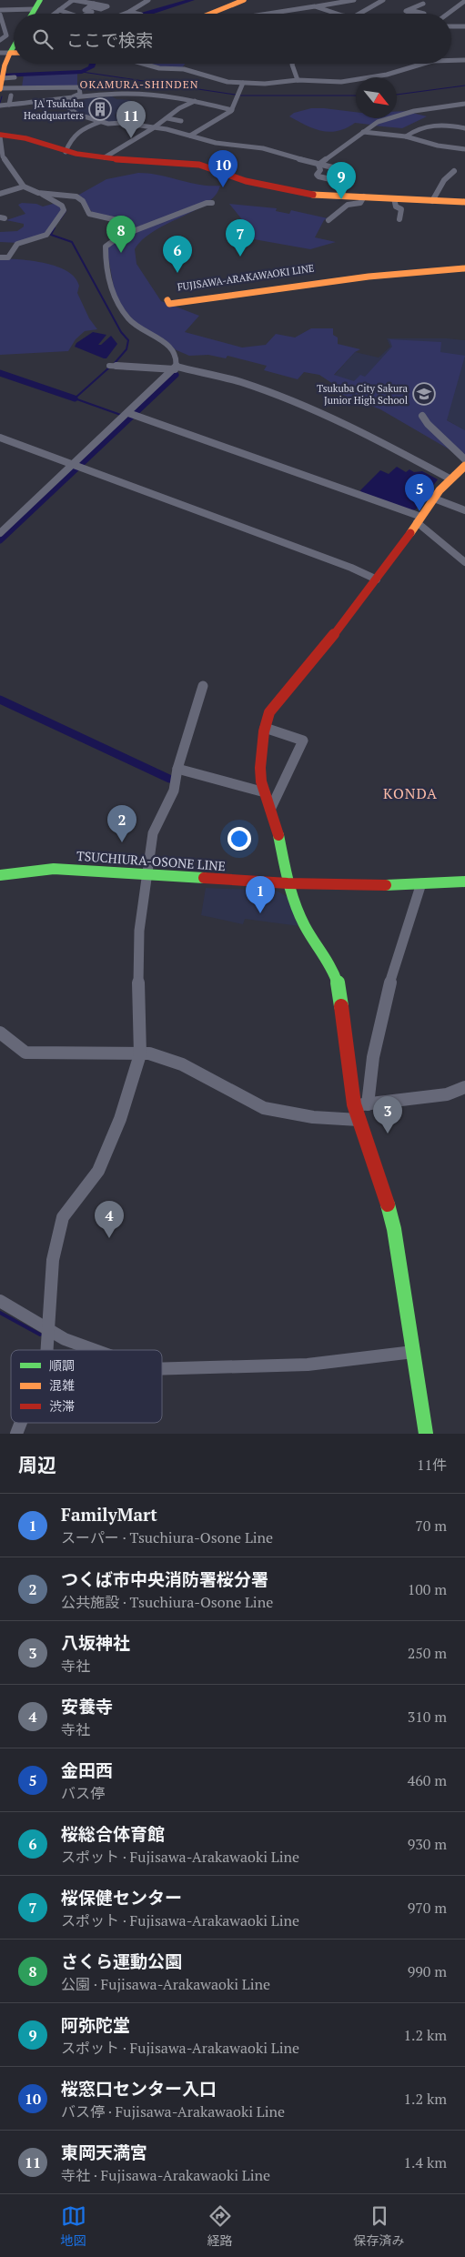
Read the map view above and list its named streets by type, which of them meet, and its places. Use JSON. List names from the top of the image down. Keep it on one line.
{"streets":{"main road":["FUJISAWA-ARAKAWAOKI LINE","TSUCHIURA-OSONE LINE"]},"districts":["OKAMURA-SHINDEN","KONDA"],"places":{"building":["JA Tsukuba Headquarters"],"school or university":["Tsukuba City Sakura Junior High School"]},"legend":["順調","混雑","渋滞"],"north":"bottom right","page":{"search":"ここで検索","pins":["11","10","9","8","7","6","5","2","1","3","4"],"heading":["周辺","11件"],"list":[{"mark":"1","name":"FamilyMart","note":"スーパー · Tsuchiura-Osone Line","value":"70 m"},{"mark":"2","name":"つくば市中央消防署桜分署","note":"公共施設 · Tsuchiura-Osone Line","value":"100 m"},{"mark":"3","name":"八坂神社","note":"寺社","value":"250 m"},{"mark":"4","name":"安養寺","note":"寺社","value":"310 m"},{"mark":"5","name":"金田西","note":"バス停","value":"460 m"},{"mark":"6","name":"桜総合体育館","note":"スポット · Fujisawa-Arakawaoki Line","value":"930 m"},{"mark":"7","name":"桜保健センター","note":"スポット · Fujisawa-Arakawaoki Line","value":"970 m"},{"mark":"8","name":"さくら運動公園","note":"公園 · Fujisawa-Arakawaoki Line","value":"990 m"},{"mark":"9","name":"阿弥陀堂","note":"スポット · Fujisawa-Arakawaoki Line","value":"1.2 km"},{"mark":"10","name":"桜窓口センター入口","note":"バス停 · Fujisawa-Arakawaoki Line","value":"1.2 km"},{"mark":"11","name":"東岡天満宮","note":"寺社 · Fujisawa-Arakawaoki Line","value":"1.4 km"}],"nav":["地図","経路","保存済み"]}}
